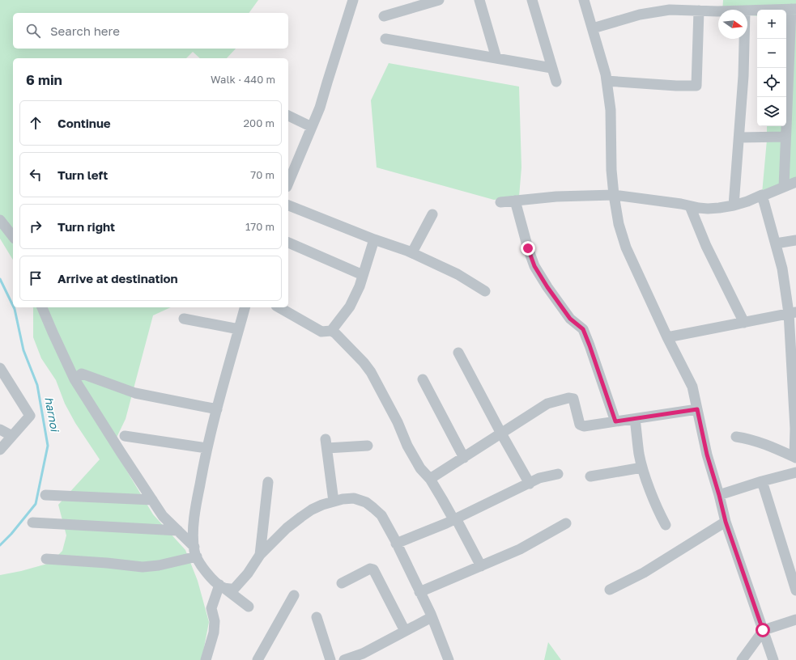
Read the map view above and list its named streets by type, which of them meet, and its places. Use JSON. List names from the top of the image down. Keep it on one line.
{"water":["harnoi"],"north":"right","page":{"map_buttons":["+","−"],"search":"Search here","heading":["6 min","Walk · 440 m"],"list":[["Continue","200 m"],["Turn left","70 m"],["Turn right","170 m"],"Arrive at destination"]}}
